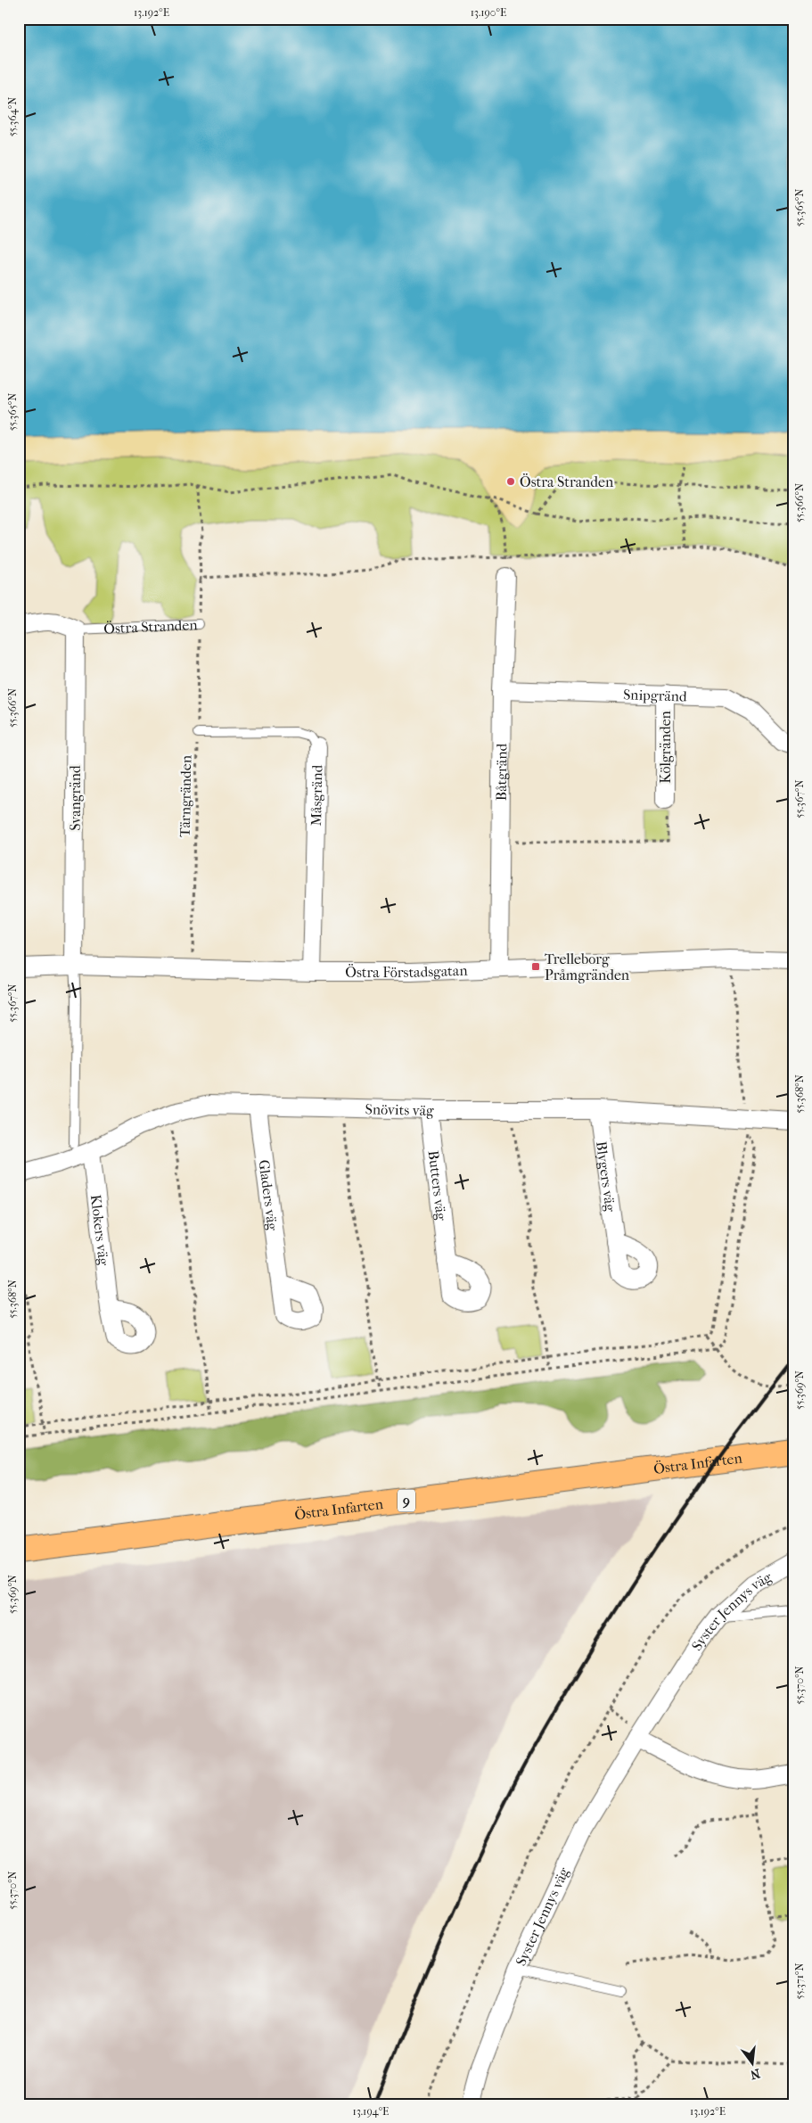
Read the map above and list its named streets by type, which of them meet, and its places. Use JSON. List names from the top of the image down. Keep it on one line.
{"streets":{"main road":["Östra Infarten","9"],"street":["Östra Stranden","Snipgränd","Kölgränden","Båtgränd","Måsgränd","Svangränd","Östra Förstadsgatan","Snövits väg","Blygers väg","Butters väg","Gladers väg","Klokers väg","Syster Jennys väg"],"path":["Tärngränden"]},"crossings":[["Östra Stranden","Tärngränden"],["Östra Stranden","Svangränd"],["Snipgränd","Kölgränden"],["Snipgränd","Båtgränd"],["Båtgränd","Östra Förstadsgatan"],["Tärngränden","Måsgränd"],["Tärngränden","Östra Förstadsgatan"],["Måsgränd","Östra Förstadsgatan"],["Svangränd","Östra Förstadsgatan"],["Snövits väg","Blygers väg"],["Snövits väg","Butters väg"],["Snövits väg","Gladers väg"],["Snövits väg","Klokers väg"]],"places":{"other":["Östra Stranden"],"transit":["Trelleborg Pråmgränden"]},"north":"bottom","coordinates":["13.192°E","13.190°E","55.364°N","55.365°N","55.366°N","55.367°N","55.368°N","55.369°N","55.370°N","55.371°N","13.194°E"]}
